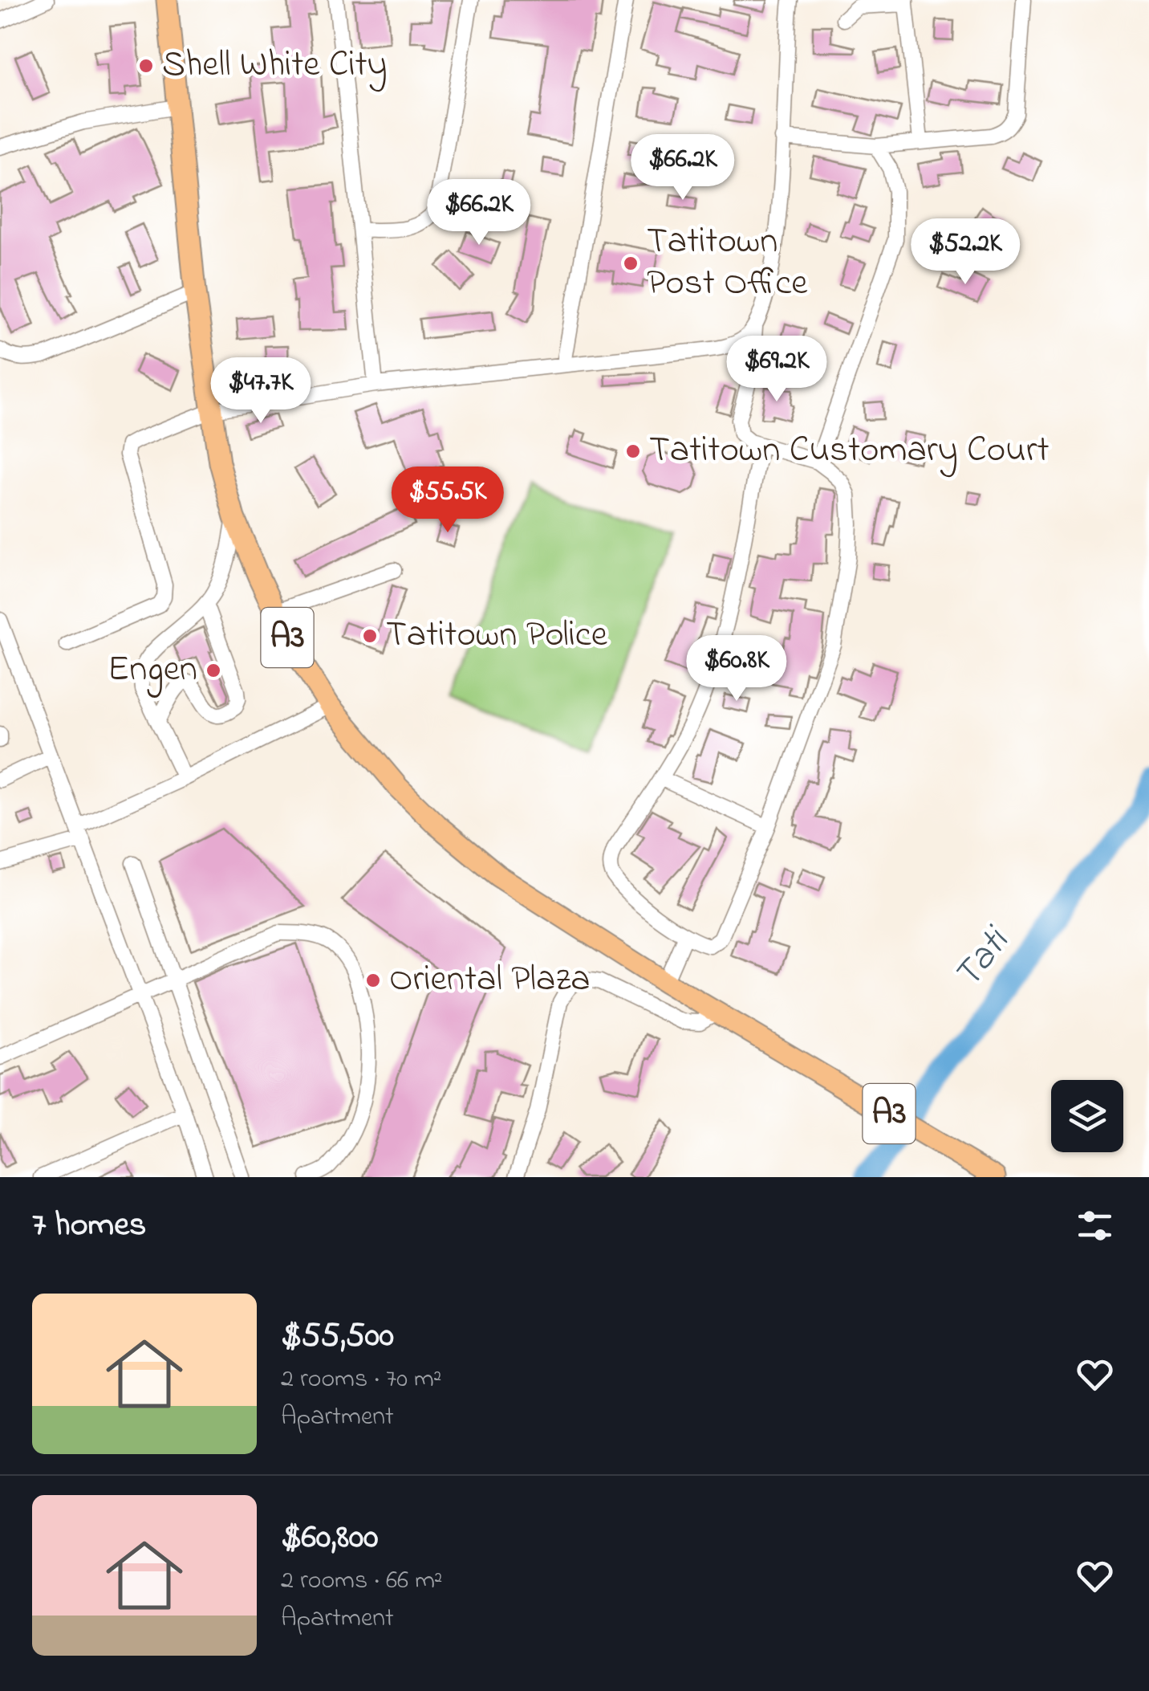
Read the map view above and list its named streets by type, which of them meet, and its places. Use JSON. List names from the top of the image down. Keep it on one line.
{"streets":{"highway":["A3"]},"water":["Tati"],"places":["Shell White City","Tatitown Post Office","Tatitown Customary Court","Tatitown Police","Engen","Oriental Plaza"],"page":{"price":["$66.2K","$66.2K","$52.2K","$69.2K","$47.7K","$55.5K","$60.8K"],"heading":"7 homes","list":[{"name":"$55,500","note":"2 rooms · 70 m² · Apartment"},{"name":"$60,800","note":"2 rooms · 66 m² · Apartment"}]}}
